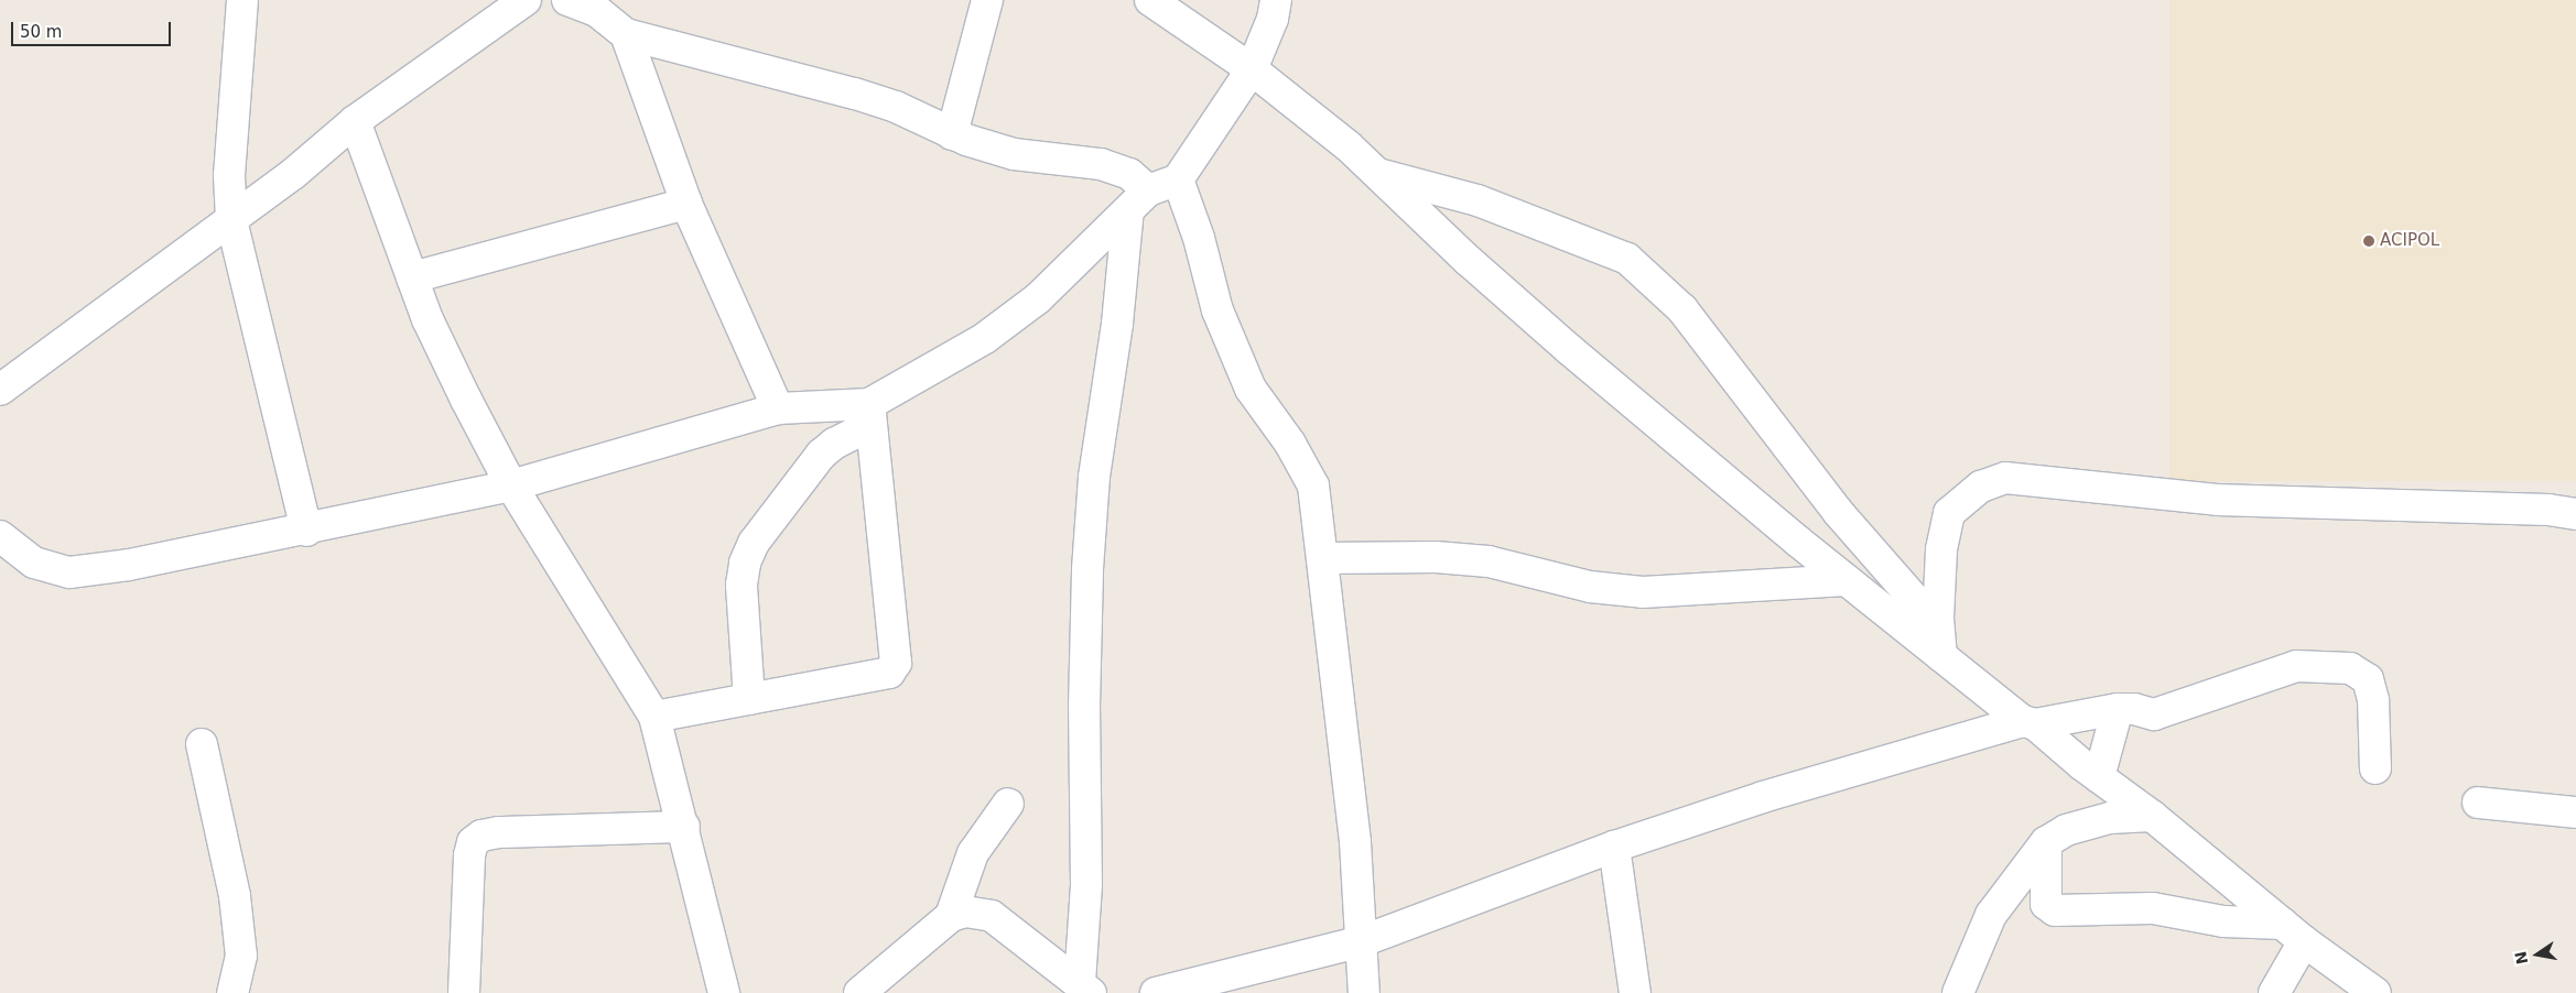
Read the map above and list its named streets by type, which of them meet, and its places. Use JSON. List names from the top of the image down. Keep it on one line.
{"places":["ACIPOL"],"scale_bar":"50 m","north":"left"}
